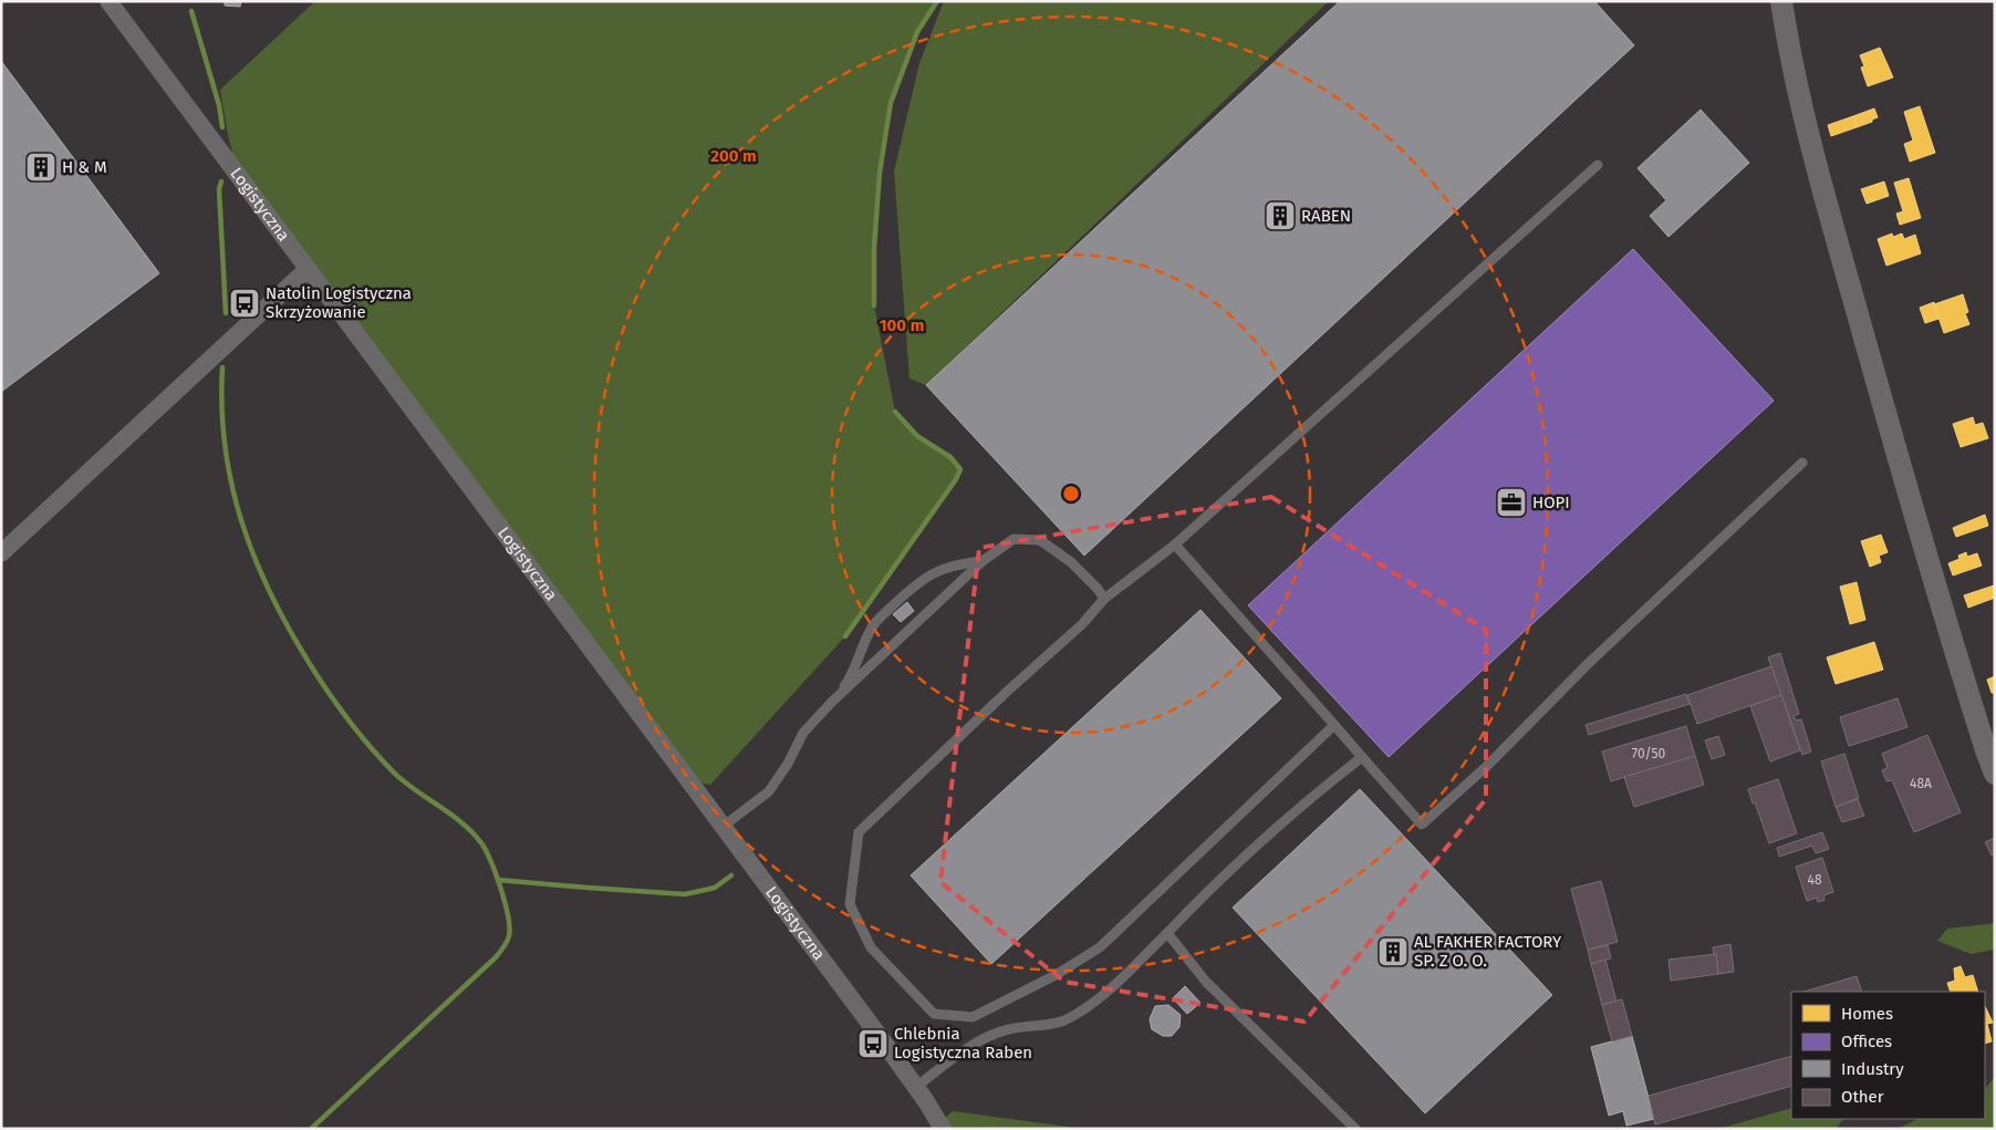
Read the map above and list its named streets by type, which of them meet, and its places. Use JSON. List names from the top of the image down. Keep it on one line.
{"streets":{"street":["Logistyczna"]},"places":{"building":["H & M","RABEN","AL FAKHER FACTORY SP. Z O. O."],"bus stop":["Natolin Logistyczna Skrzyżowanie","Chlebnia Logistyczna Raben"],"office":["HOPI"]},"house_numbers":["70/50","48A","48"],"legend":["Homes","Offices","Industry","Other"],"rings":["200 m","100 m"]}
